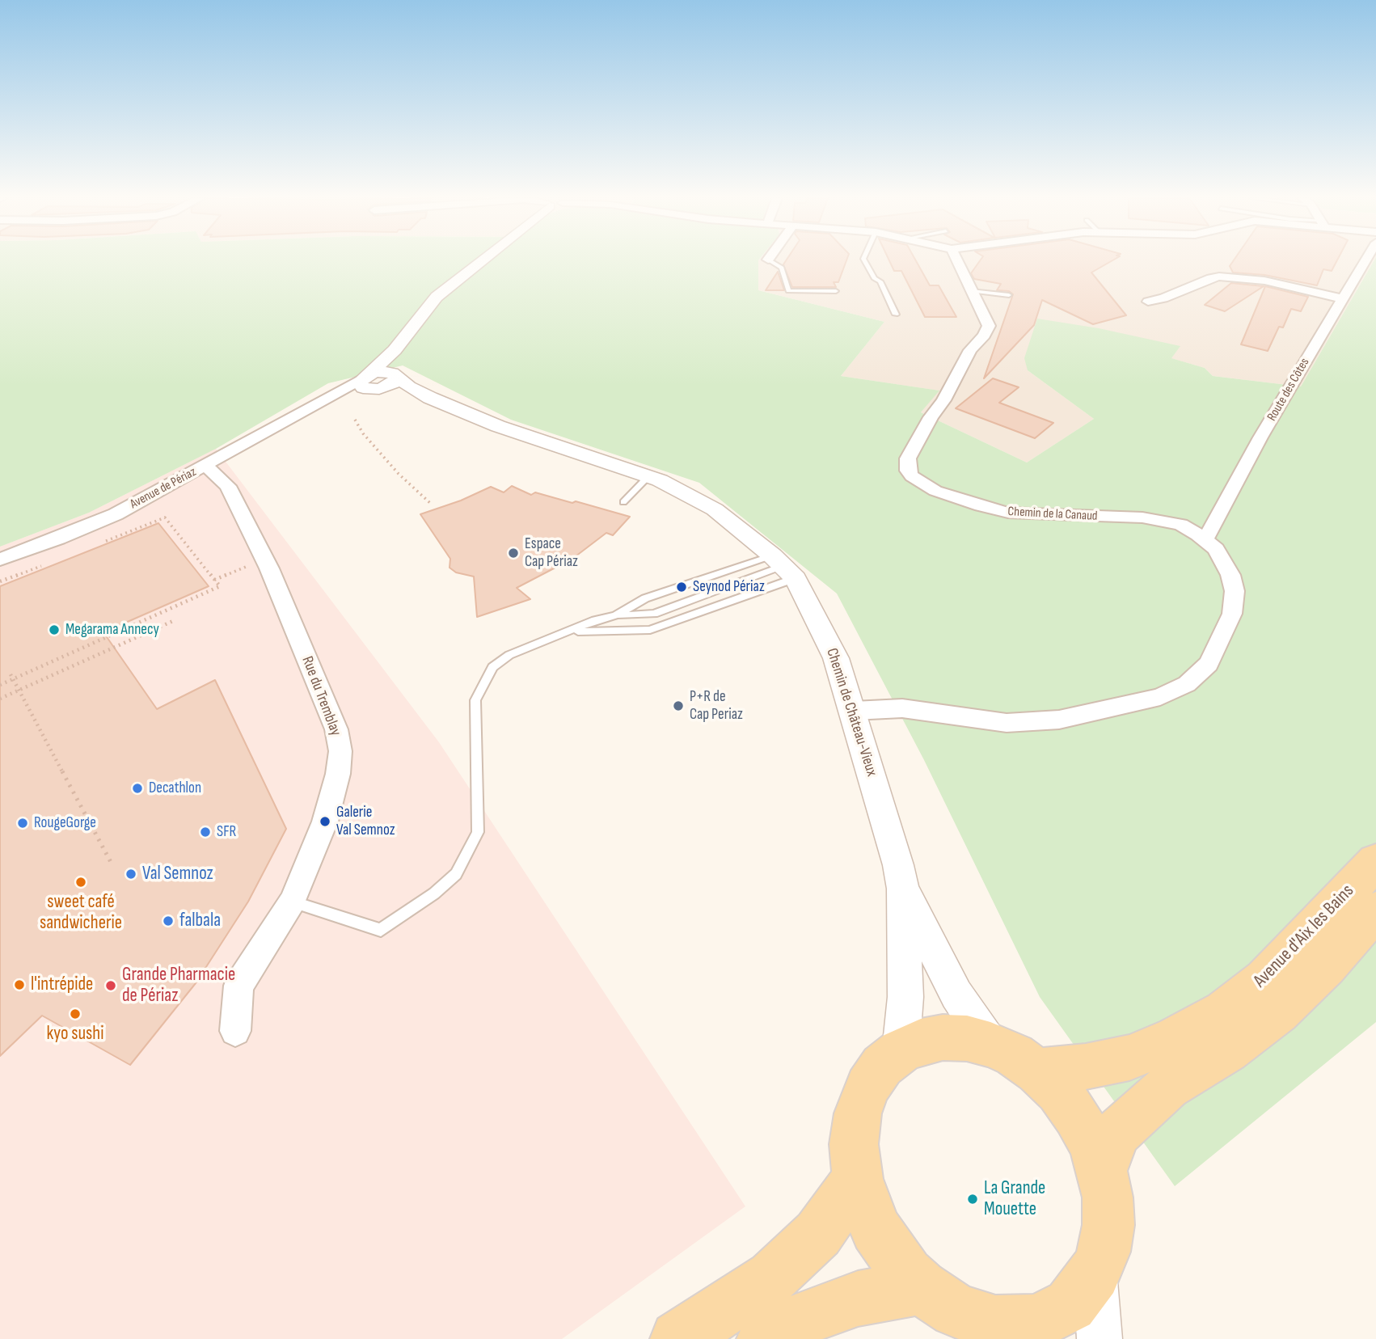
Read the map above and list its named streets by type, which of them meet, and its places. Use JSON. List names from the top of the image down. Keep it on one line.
{"streets":{"main road":["Avenue d'Aix les Bains"],"street":["Route des Côtes","Avenue de Périaz","Chemin de la Canaud","Rue du Tremblay","Chemin de Château-Vieux"]},"crossings":[["Route des Côtes","Chemin de la Canaud"],["Avenue de Périaz","Rue du Tremblay"],["Avenue de Périaz","Chemin de Château-Vieux"],["Chemin de la Canaud","Chemin de Château-Vieux"]],"places":["Espace Cap Périaz","Seynod Périaz","Megarama Annecy","P+R de Cap Periaz","Decathlon","Galerie Val Semnoz","RougeGorge","SFR","Val Semnoz","sweet café sandwicherie","falbala","l'intrépide","Grande Pharmacie de Périaz","kyo sushi","La Grande Mouette"]}
